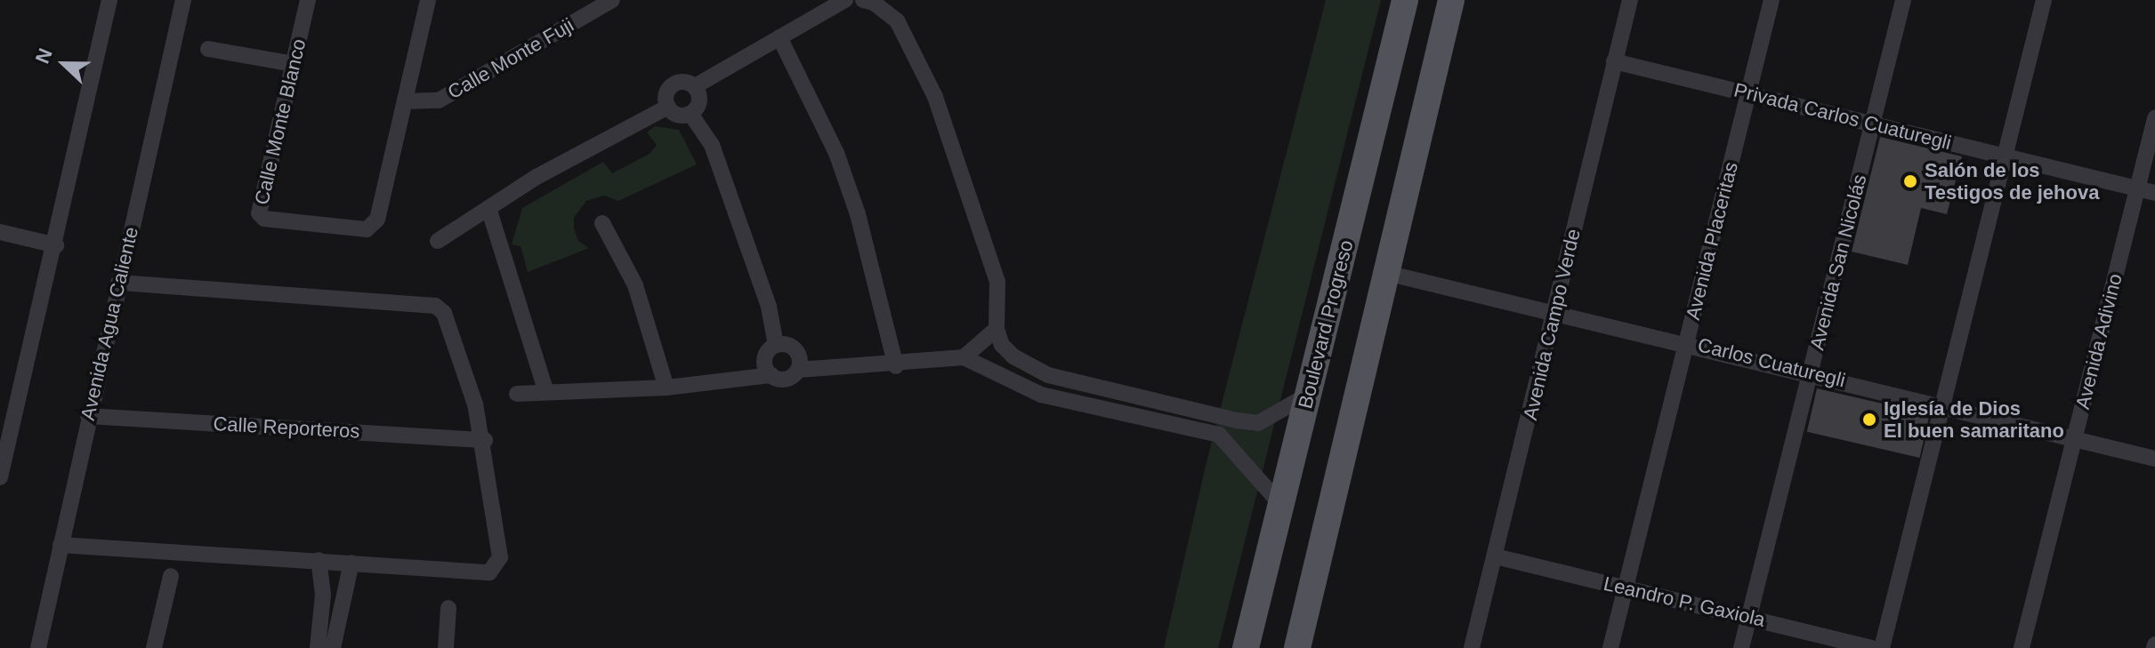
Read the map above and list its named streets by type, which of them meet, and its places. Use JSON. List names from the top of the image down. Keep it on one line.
{"streets":{"main road":["Boulevard Progreso"],"street":["Calle Monte Fuji","Privada Carlos Cuaturegli","Calle Monte Blanco","Avenida Placeritas","Avenida San Nicolás","Avenida Agua Caliente","Avenida Campo Verde","Avenida Adivino","Carlos Cuaturegli","Calle Reporteros","Leandro P. Gaxiola"]},"crossings":[["Calle Monte Fuji","Calle Monte Blanco"],["Privada Carlos Cuaturegli","Avenida Placeritas"],["Privada Carlos Cuaturegli","Avenida San Nicolás"],["Privada Carlos Cuaturegli","Avenida Campo Verde"],["Privada Carlos Cuaturegli","Avenida Adivino"],["Avenida Placeritas","Carlos Cuaturegli"],["Avenida Placeritas","Leandro P. Gaxiola"],["Avenida San Nicolás","Carlos Cuaturegli"],["Avenida San Nicolás","Leandro P. Gaxiola"],["Avenida Agua Caliente","Calle Reporteros"],["Avenida Campo Verde","Carlos Cuaturegli"],["Avenida Campo Verde","Leandro P. Gaxiola"],["Avenida Adivino","Carlos Cuaturegli"]],"places":["Salón de los Testigos de jehova","Iglesía de Dios El buen samaritano"],"north":"left"}
